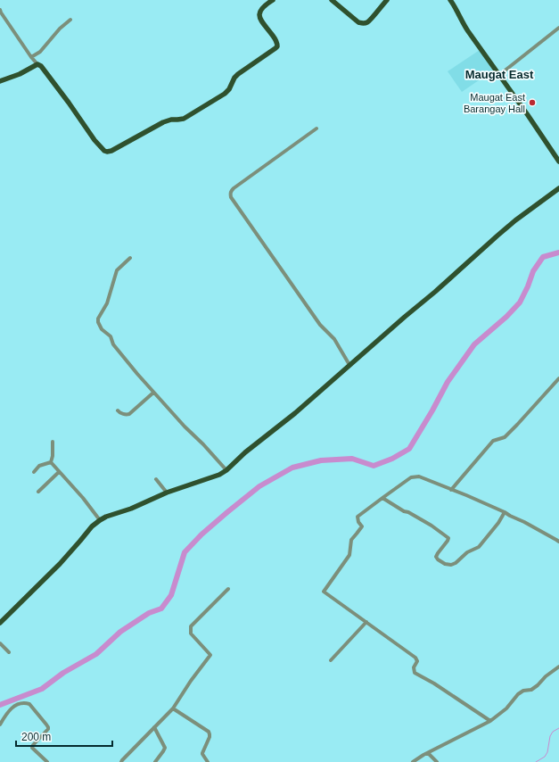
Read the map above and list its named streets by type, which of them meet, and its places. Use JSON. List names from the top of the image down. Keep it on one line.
{"districts":["Maugat East"],"places":["Maugat East Barangay Hall"],"scale_bar":"200 m"}
